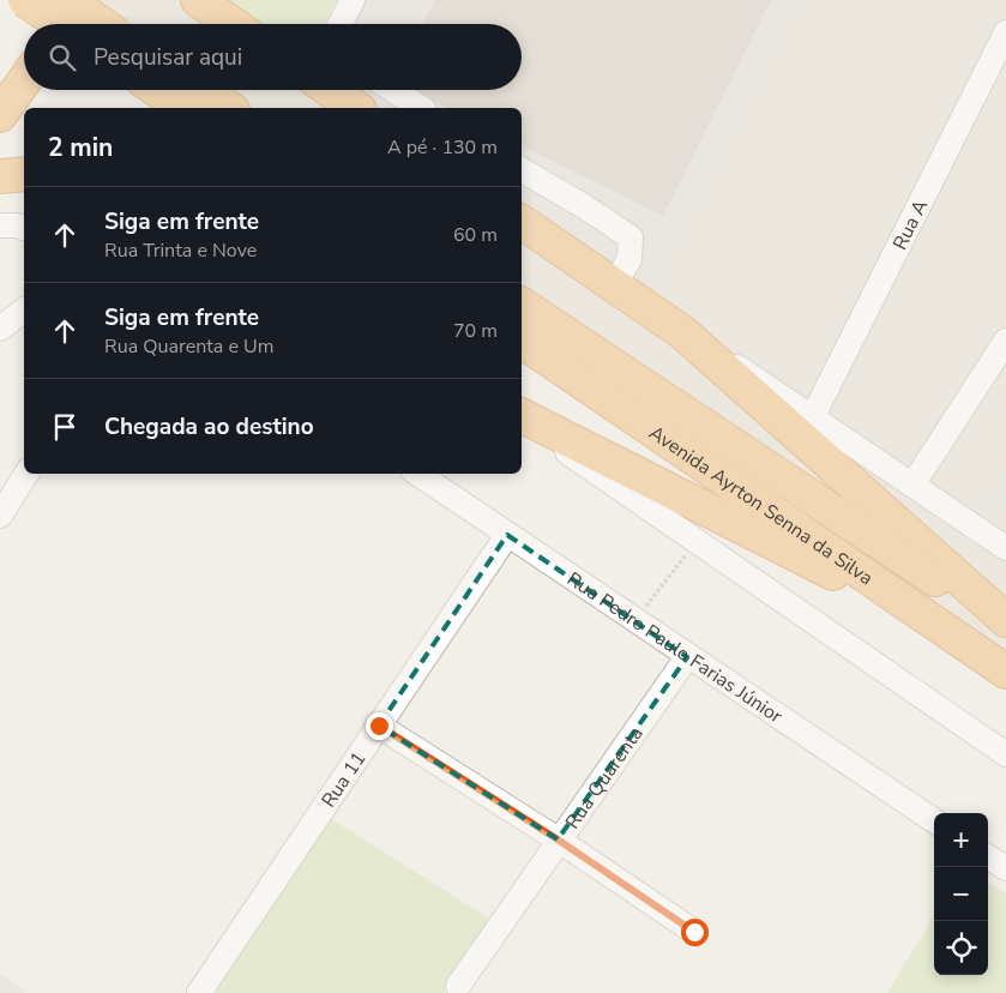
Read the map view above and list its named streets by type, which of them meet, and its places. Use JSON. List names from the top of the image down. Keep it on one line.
{"streets":{"highway":["Avenida Ayrton Senna da Silva"],"street":["Rua A","Rua Pedro Paulo Farias Júnior","Rua Quarenta","Rua 11"]},"crossings":[["Rua Pedro Paulo Farias Júnior","Rua Quarenta"],["Rua Pedro Paulo Farias Júnior","Rua 11"]],"page":{"search":"Pesquisar aqui","heading":["2 min","A pé · 130 m"],"list":[["Siga em frente","Rua Trinta e Nove","60 m"],["Siga em frente","Rua Quarenta e Um","70 m"],"Chegada ao destino"],"map_buttons":["+","−"]}}
